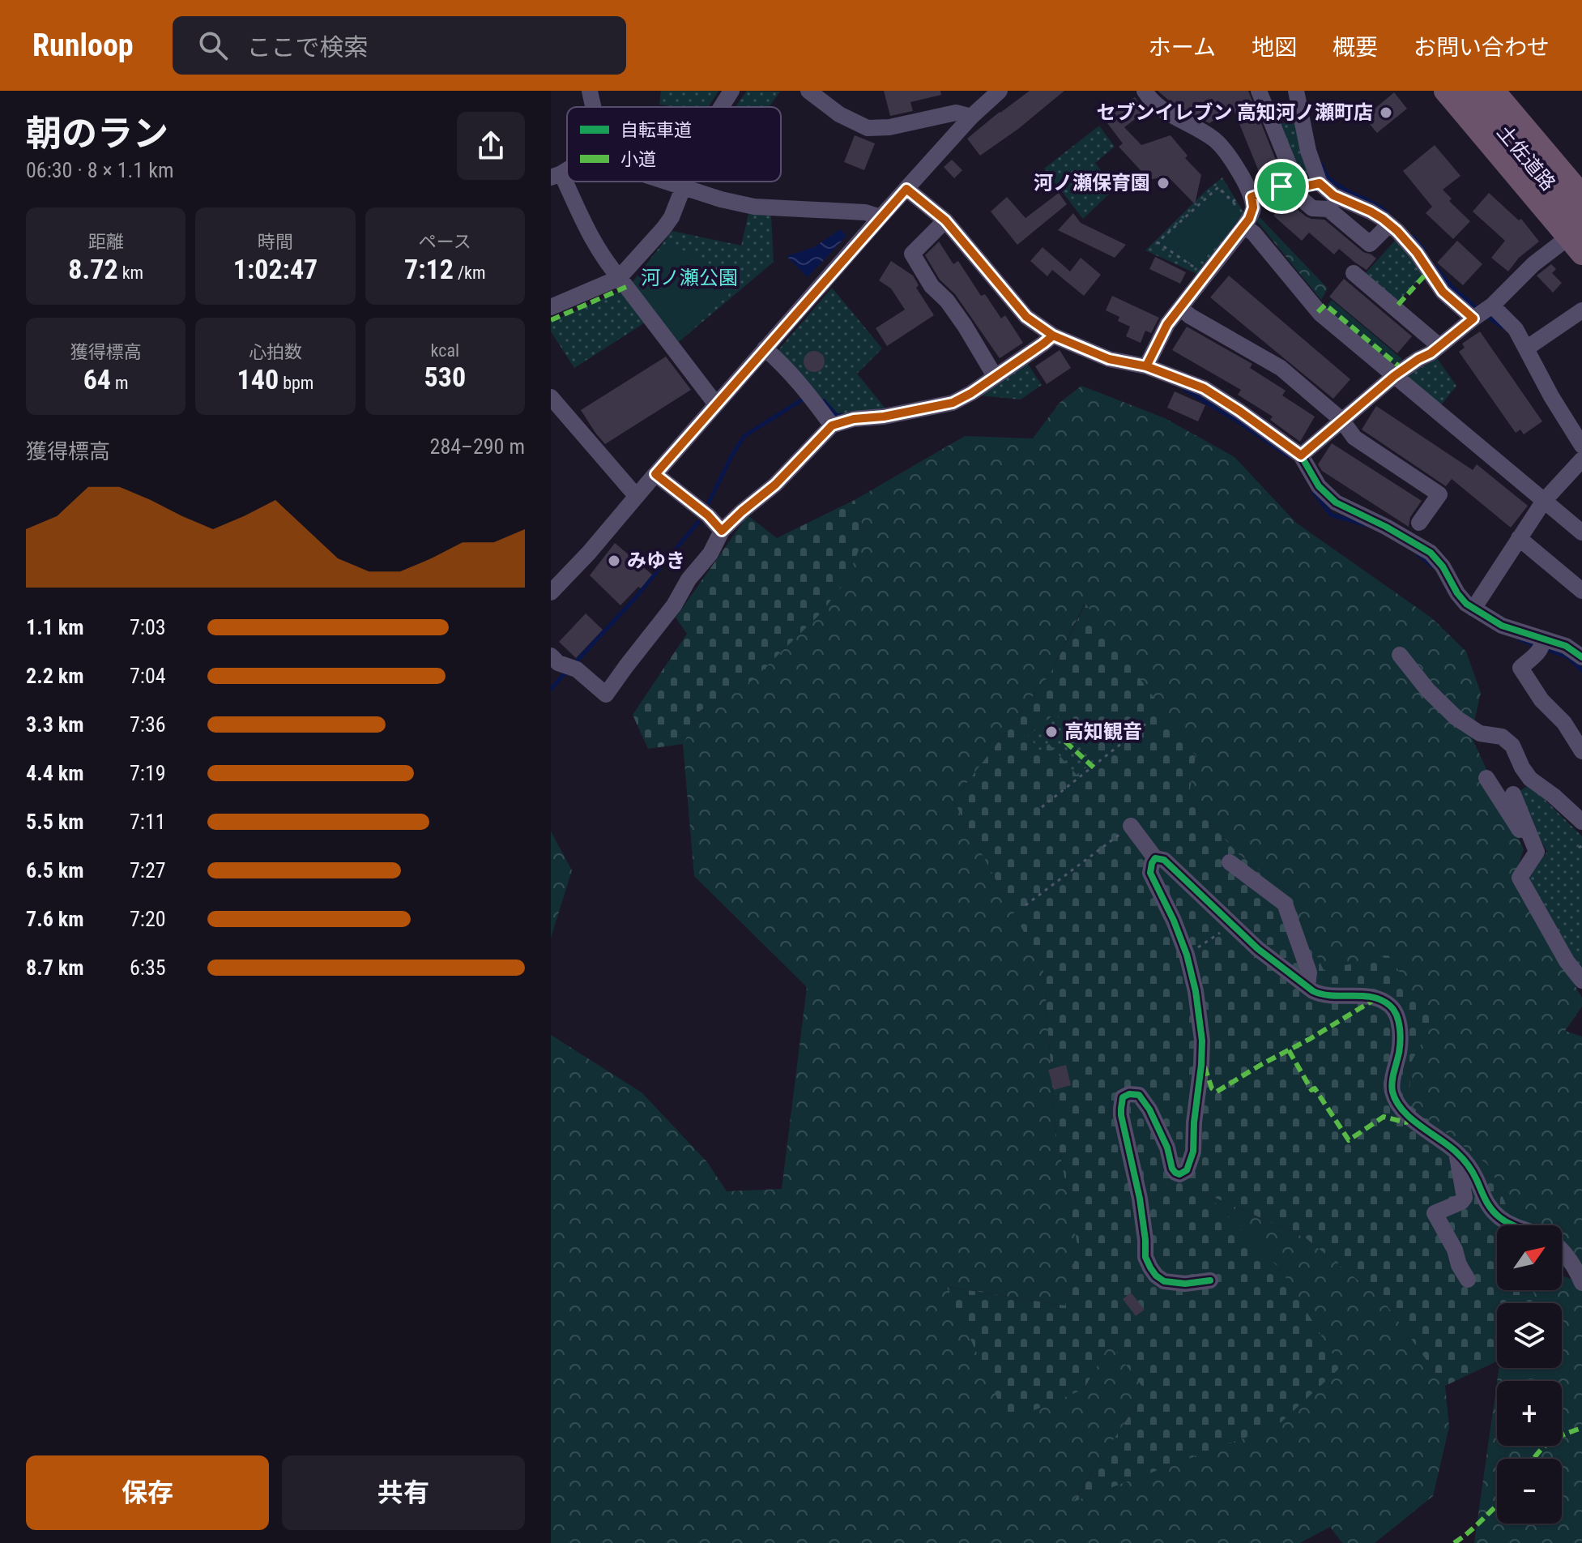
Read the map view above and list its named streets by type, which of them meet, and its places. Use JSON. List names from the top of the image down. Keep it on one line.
{"streets":{"highway":["土佐道路"]},"parks":["河ノ瀬公園"],"places":["セブンイレブン 高知河ノ瀬町店","河ノ瀬保育園","みゆき","高知観音"],"legend":["自転車道","小道"],"north":"top right","page":{"header":"Runloop","search":"ここで検索","nav":["ホーム","地図","概要","お問い合わせ"],"heading":["朝のラン","06:30 · 8 × 1.1 km"],"stats":[["距離","8.72 km"],["時間","1:02:47"],["ペース","7:12 /km"],["獲得標高","64 m"],["心拍数","140 bpm"],["kcal","530"]],"chart":["獲得標高","284–290 m"],"list":[{"name":"1.1 km","note":"7:03"},{"name":"2.2 km","note":"7:04"},{"name":"3.3 km","note":"7:36"},{"name":"4.4 km","note":"7:19"},{"name":"5.5 km","note":"7:11"},{"name":"6.5 km","note":"7:27"},{"name":"7.6 km","note":"7:20"},{"name":"8.7 km","note":"6:35"}],"map_buttons":["+","−"],"buttons":["保存","共有"]}}
